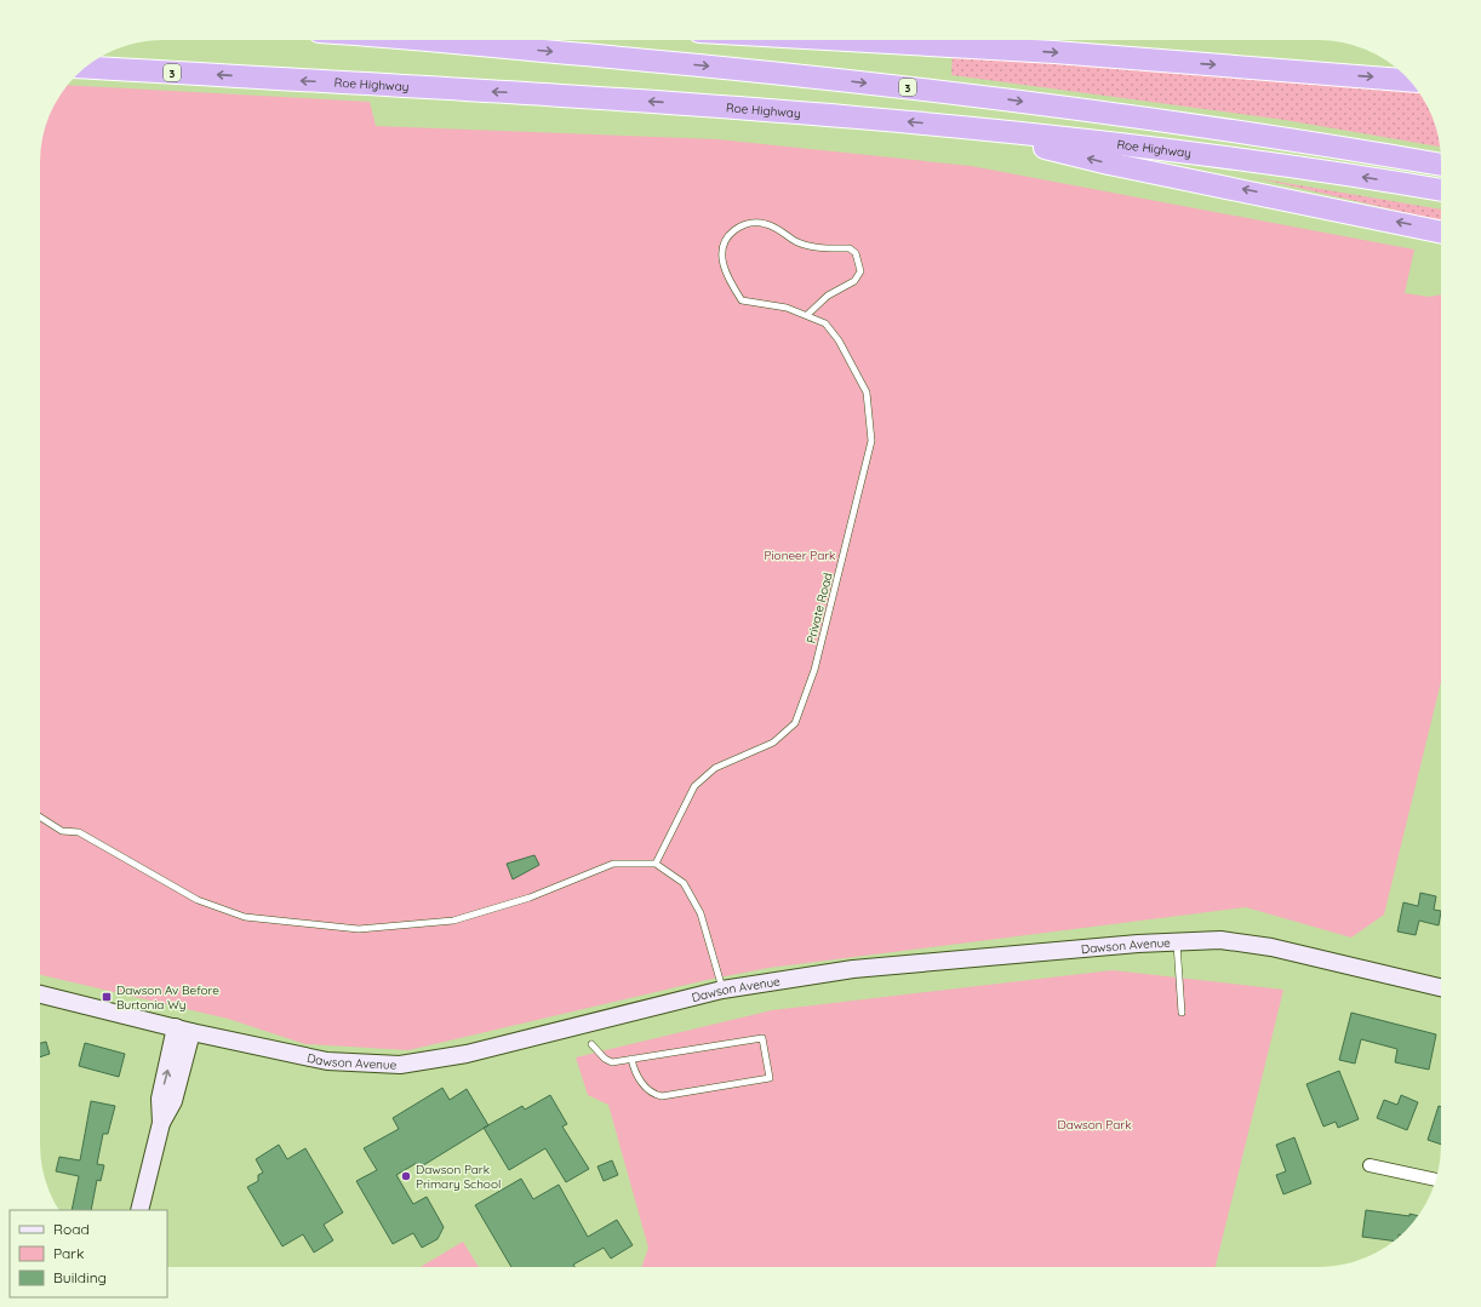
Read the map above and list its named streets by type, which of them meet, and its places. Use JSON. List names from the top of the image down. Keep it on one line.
{"streets":{"highway":["3","Roe Highway"],"main road":["Dawson Avenue"],"lane":["Private Road"]},"parks":["Pioneer Park","Dawson Park"],"places":{"transit":["Dawson Av Before Burtonia Wy"],"other":["Dawson Park Primary School"]},"legend":["Road","Park","Building"]}
